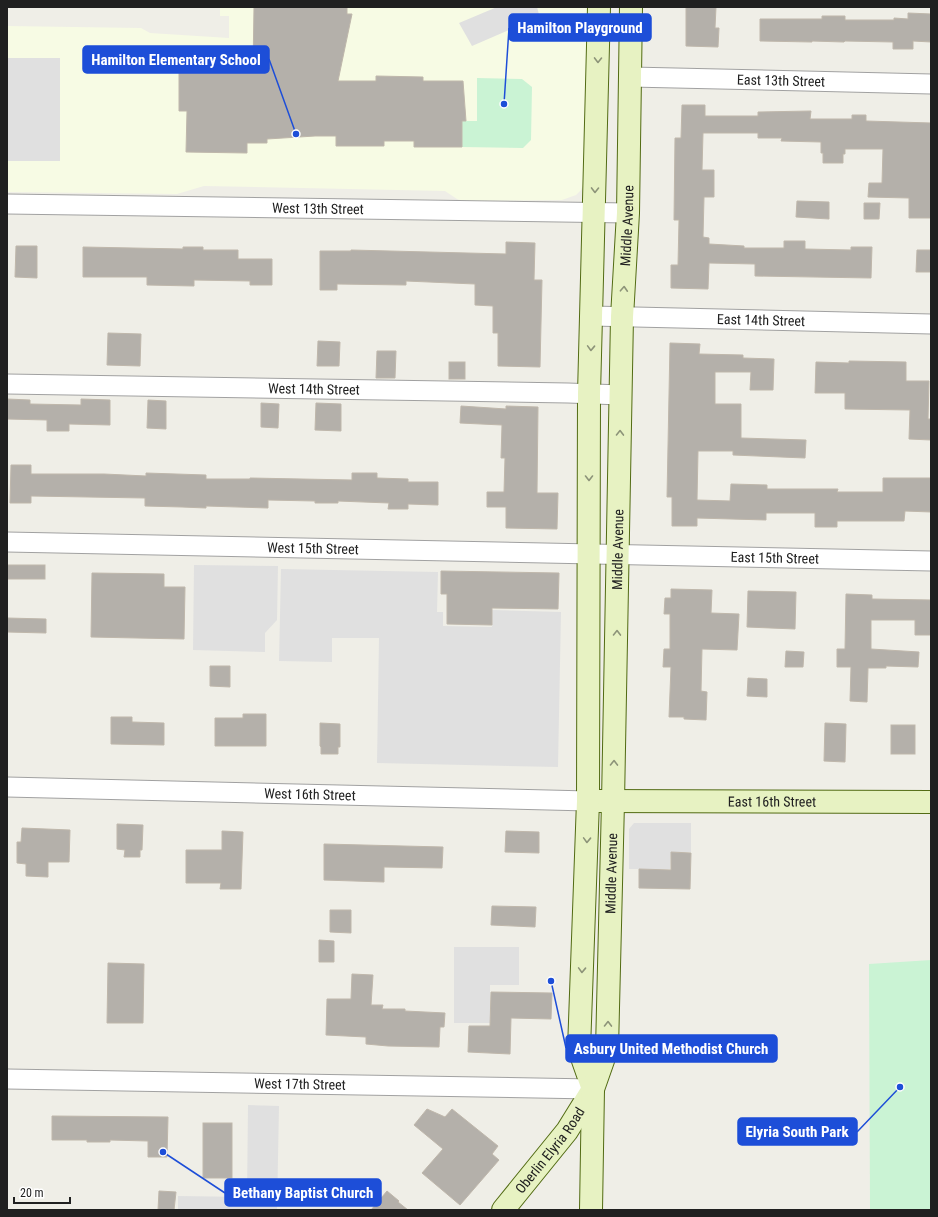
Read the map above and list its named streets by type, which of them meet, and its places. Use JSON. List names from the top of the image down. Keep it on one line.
{"streets":{"main road":["Middle Avenue","West 16th Street","East 16th Street","Oberlin Elyria Road"],"street":["East 13th Street","West 13th Street","East 14th Street","West 14th Street","West 15th Street","East 15th Street","West 17th Street"]},"crossings":[["East 13th Street","Middle Avenue"],["West 13th Street","Middle Avenue"],["Middle Avenue","East 14th Street"],["Middle Avenue","West 14th Street"],["Middle Avenue","West 15th Street"],["Middle Avenue","East 15th Street"],["Middle Avenue","West 16th Street"],["Middle Avenue","East 16th Street"],["Middle Avenue","West 17th Street"],["Middle Avenue","Oberlin Elyria Road"],["West 15th Street","East 15th Street"],["West 16th Street","East 16th Street"],["West 17th Street","Oberlin Elyria Road"]],"places":["Hamilton Playground","Hamilton Elementary School","Asbury United Methodist Church","Elyria South Park","Bethany Baptist Church"],"scale_bar":"20 m"}
